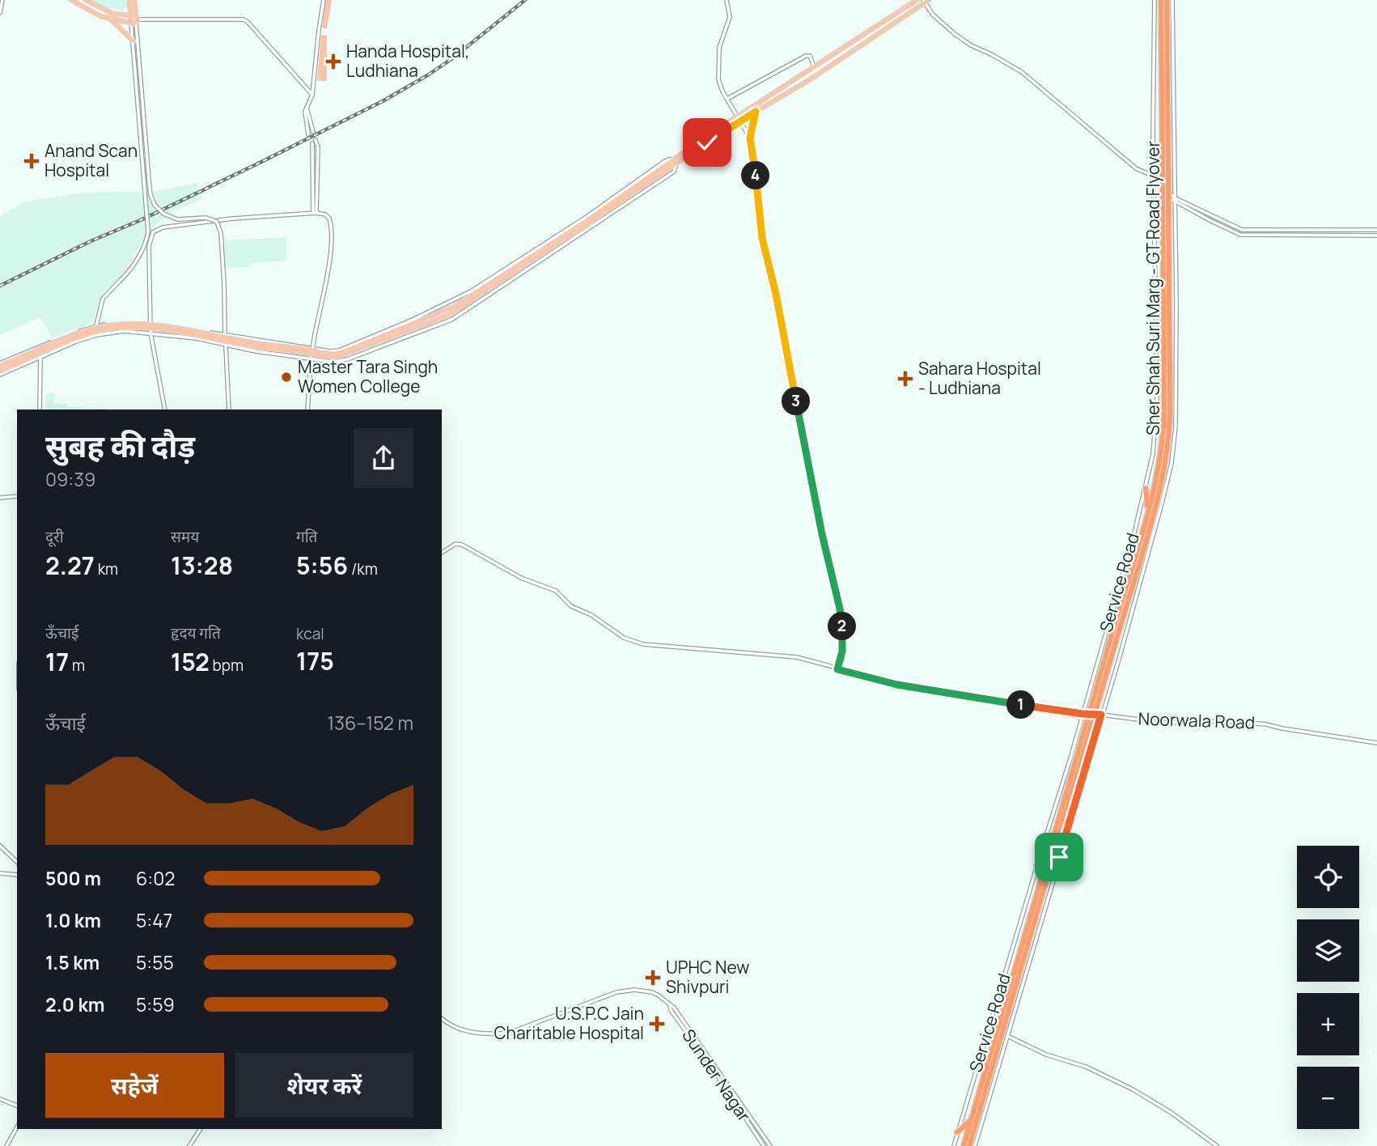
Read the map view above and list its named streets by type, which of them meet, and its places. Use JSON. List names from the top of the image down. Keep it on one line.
{"streets":{"highway":["Sher Shah Suri Marg - GT Road Flyover"],"street":["Service Road","Noorwala Road","Sunder Nagar"]},"crossings":[["Sher Shah Suri Marg - GT Road Flyover","Service Road"],["Service Road","Noorwala Road"]],"places":{"health":["Handa Hospital, Ludhiana","Anand Scan Hospital","Sahara Hospital - Ludhiana","UPHC New Shivpuri","U.S.P.C Jain Charitable Hospital"],"other":["Master Tara Singh Women College"]},"page":{"pins":["4","3","2","1"],"heading":["सुबह की दौड़","09:39"],"stats":[["दूरी","2.27 km"],["समय","13:28"],["गति","5:56 /km"],["ऊँचाई","17 m"],["हृदय गति","152 bpm"],["kcal","175"]],"chart":["ऊँचाई","136–152 m"],"map_buttons":["+","−"],"list":[{"name":"500 m","note":"6:02"},{"name":"1.0 km","note":"5:47"},{"name":"1.5 km","note":"5:55"},{"name":"2.0 km","note":"5:59"}],"buttons":["सहेजें","शेयर करें"]}}
